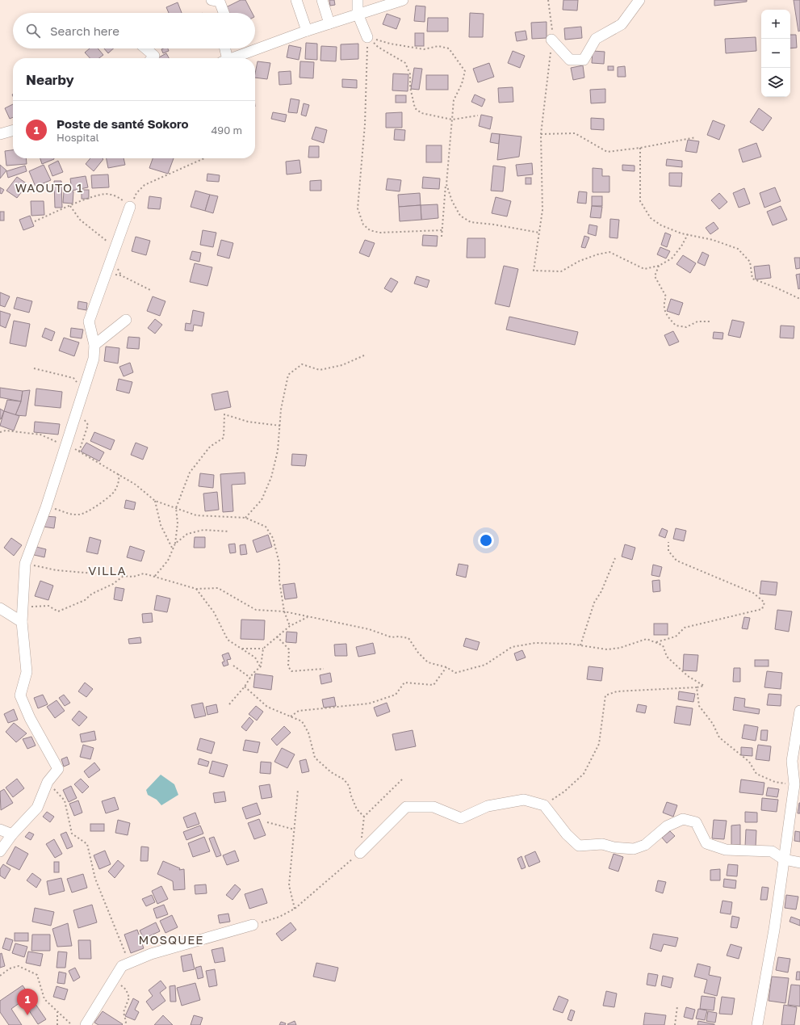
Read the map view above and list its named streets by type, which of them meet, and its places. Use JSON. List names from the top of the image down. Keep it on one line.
{"districts":["WAOUTO 1","VILLA","MOSQUEE"],"page":{"map_buttons":["+","−"],"search":"Search here","heading":"Nearby","list":[{"mark":"1","name":"Poste de santé Sokoro","note":"Hospital","value":"490 m"}],"pins":"1"}}
